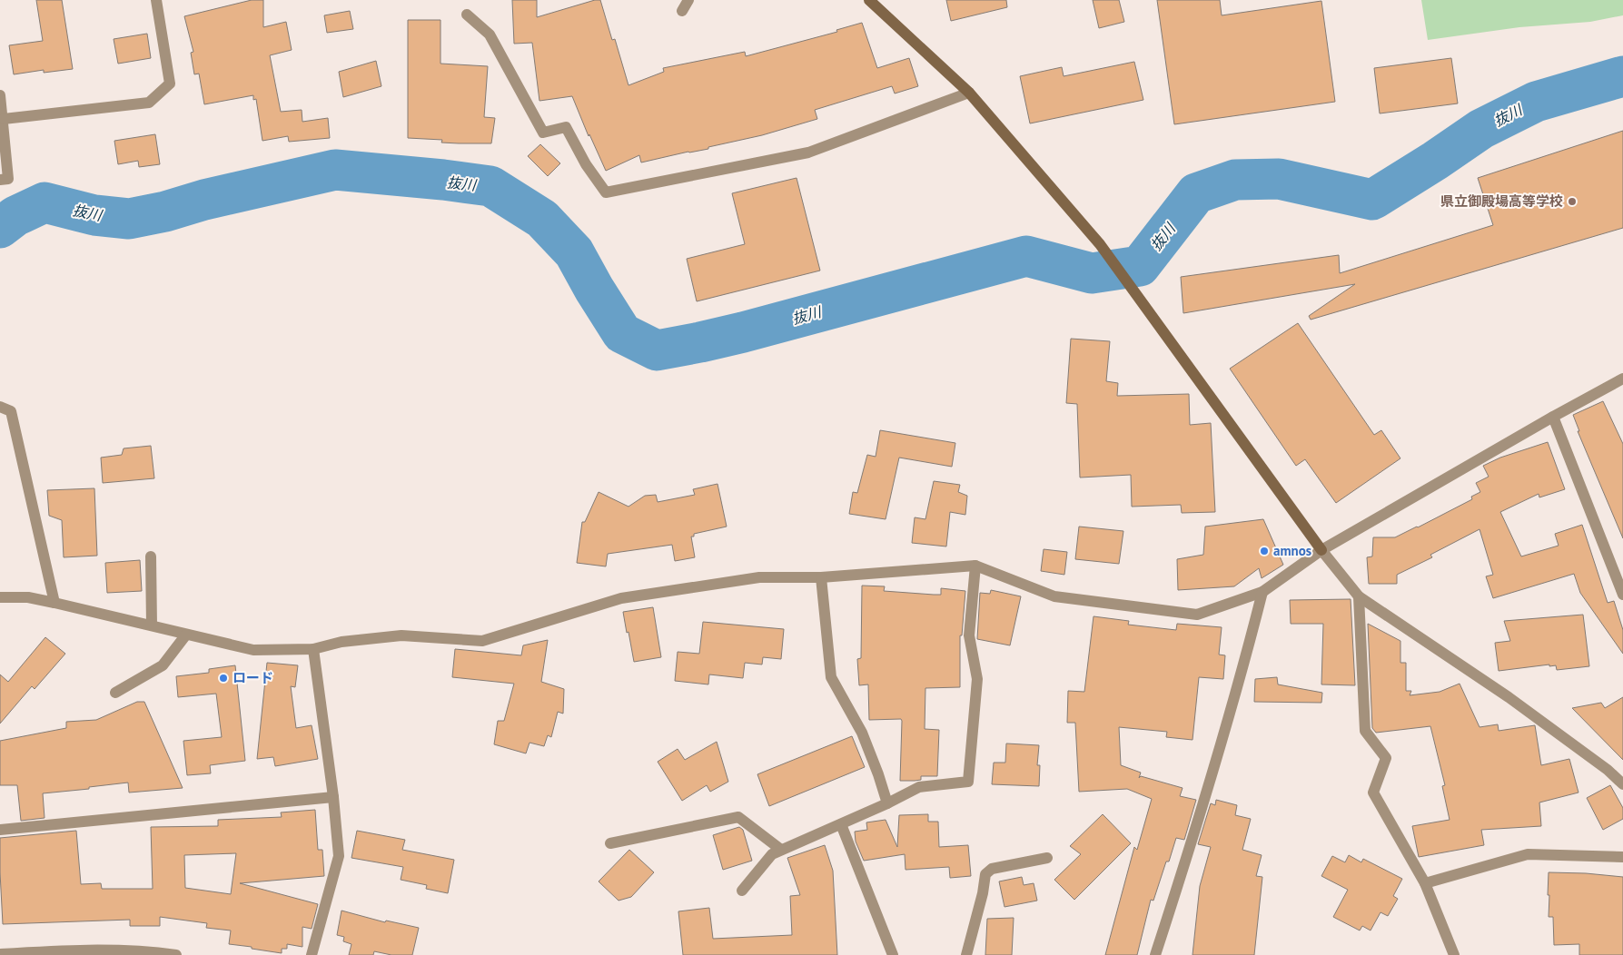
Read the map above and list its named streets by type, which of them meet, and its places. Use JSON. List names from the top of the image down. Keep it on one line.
{"water":["抜川"],"places":["県立御殿場高等学校","amnos","ロード"]}
